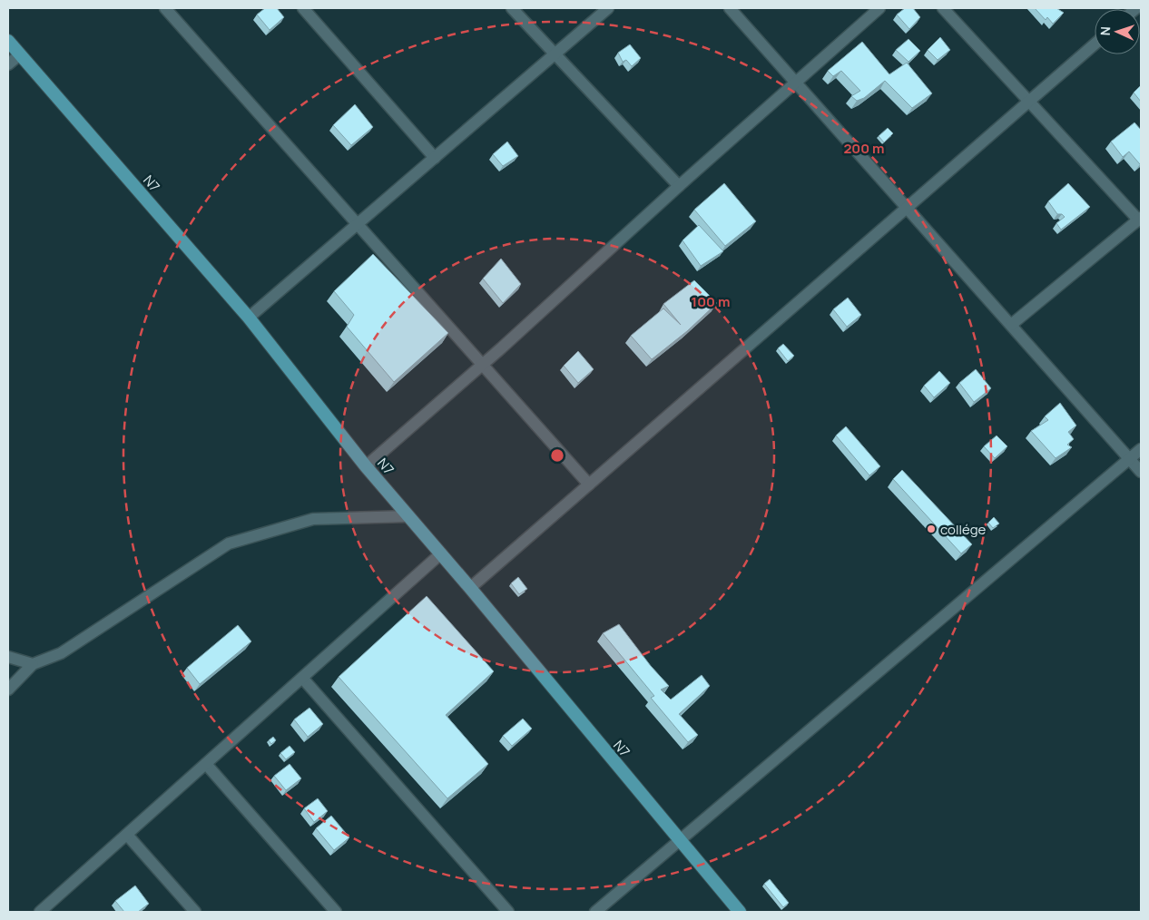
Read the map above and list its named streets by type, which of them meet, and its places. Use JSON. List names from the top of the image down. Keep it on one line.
{"streets":{"main road":["N7"]},"places":["collége"],"north":"left","rings":["200 m","100 m"]}
